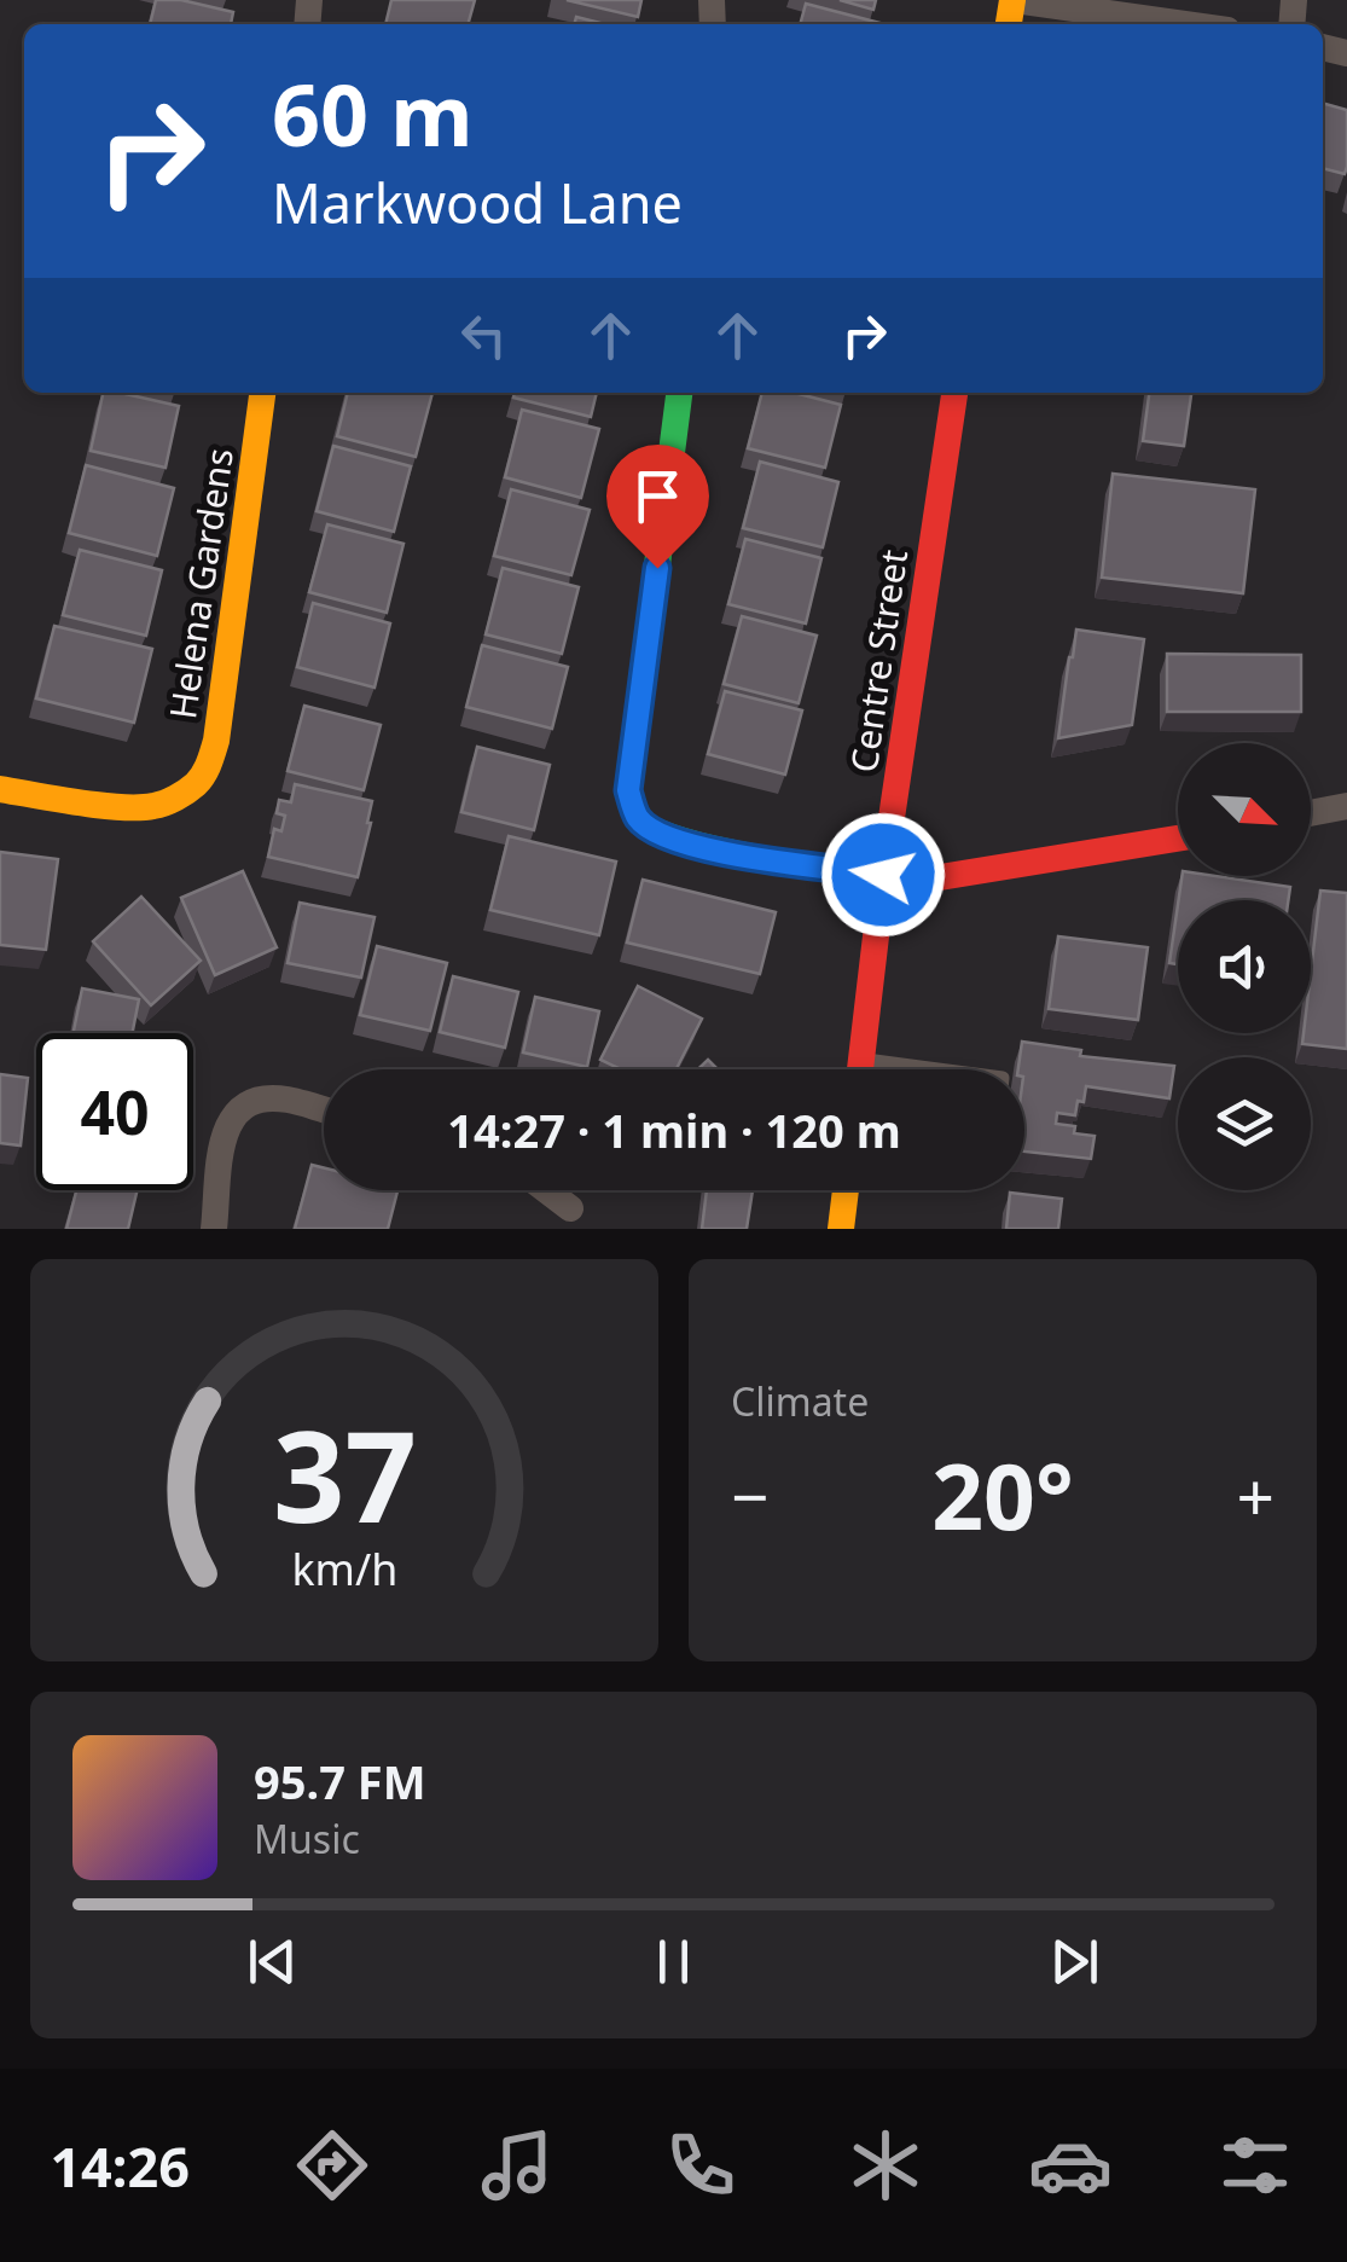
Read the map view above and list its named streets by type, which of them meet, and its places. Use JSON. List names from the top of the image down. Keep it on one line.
{"streets":{"street":["Helena Gardens","Centre Street"]},"north":"bottom right","page":{"turn":["60 m","Markwood Lane"],"limit":"40","trip":"14:27 · 1 min · 120 m","tile":"Climate","heat":["−","20°","+"],"song":["95.7 FM","Music"],"tabs":"14:26","gauge":["37","km/h"]}}
